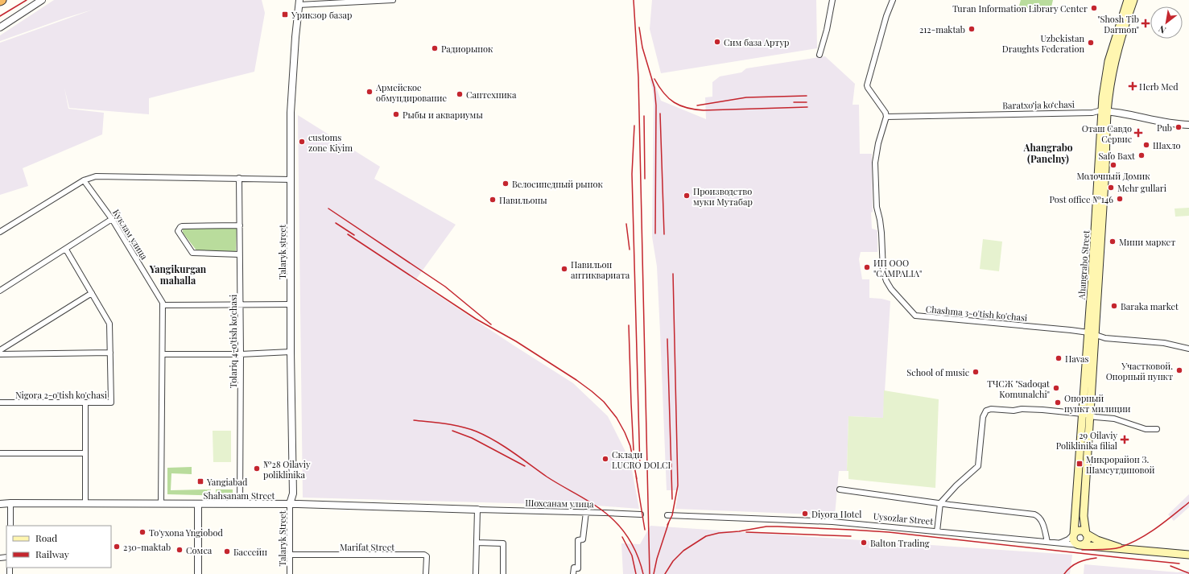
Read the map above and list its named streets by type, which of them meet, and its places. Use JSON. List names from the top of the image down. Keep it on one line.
{"streets":{"main road":["Ahangrabo Street","Uysozlar Street"],"street":["Baratxoʻja koʻchasi","Куклам улица","Talaryk street","Chashma 3-o'tish ko'chasi","Tolariq 4-o'tish ko'chasi","Nigora 2-o'tish ko'chasi","Shahsanam Street","Шохсанам улица","Talaryk Street","Marifat Street"]},"crossings":[["Baratxoʻja koʻchasi","Ahangrabo Street"],["Baratxoʻja koʻchasi","Chashma 3-o'tish ko'chasi"],["Talaryk street","Shahsanam Street"],["Talaryk street","Talaryk Street"],["Ahangrabo Street","Chashma 3-o'tish ko'chasi"],["Tolariq 4-o'tish ko'chasi","Shahsanam Street"],["Shahsanam Street","Шохсанам улица"],["Shahsanam Street","Talaryk Street"],["Talaryk Street","Marifat Street"]],"districts":["Ahangrabo (Panelny)","Yangikurgan mahalla"],"places":{"other":["Turan Information Library Center","212-maktab","Сим база Артур","Uzbekistan Draughts Federation","Радиорынок","Армейское обмундирование","Сантехника","Рыбы и аквариумы","Pub","customs zone Kiyim","Шахло","Safo Baxt","Молочный Домик","Велосипедный рынок","Mehr gullari","Производство муки Мутабар","Post office №146","Павильоны","Мини маркет","ИП ООО \"CAMPALIA\"","Павильон антиквариата","Baraka market","Havas","Участковой. Опорный пункт","School of music","ТЧСЖ \"Sadoqat Komunalchi\"","Опорный пункт милиции","Склади LUCRO DOLCI","№28 Oilaviy poliklinika","Diyora Hotel","To'yxona Yngiobod","Balton Trading","230-maktab","Сомса","Бассейн"],"transit":["Урикзор базар","Микрорайон З. Шамсутдиновой","Yangiabad"],"health":["\"Shosh Tib Darmon\"","Herb Med","Оташ Савдо Сервис","29 Oilaviy Poliklinika filial"]},"legend":["Road","Railway"],"north":"bottom left"}
